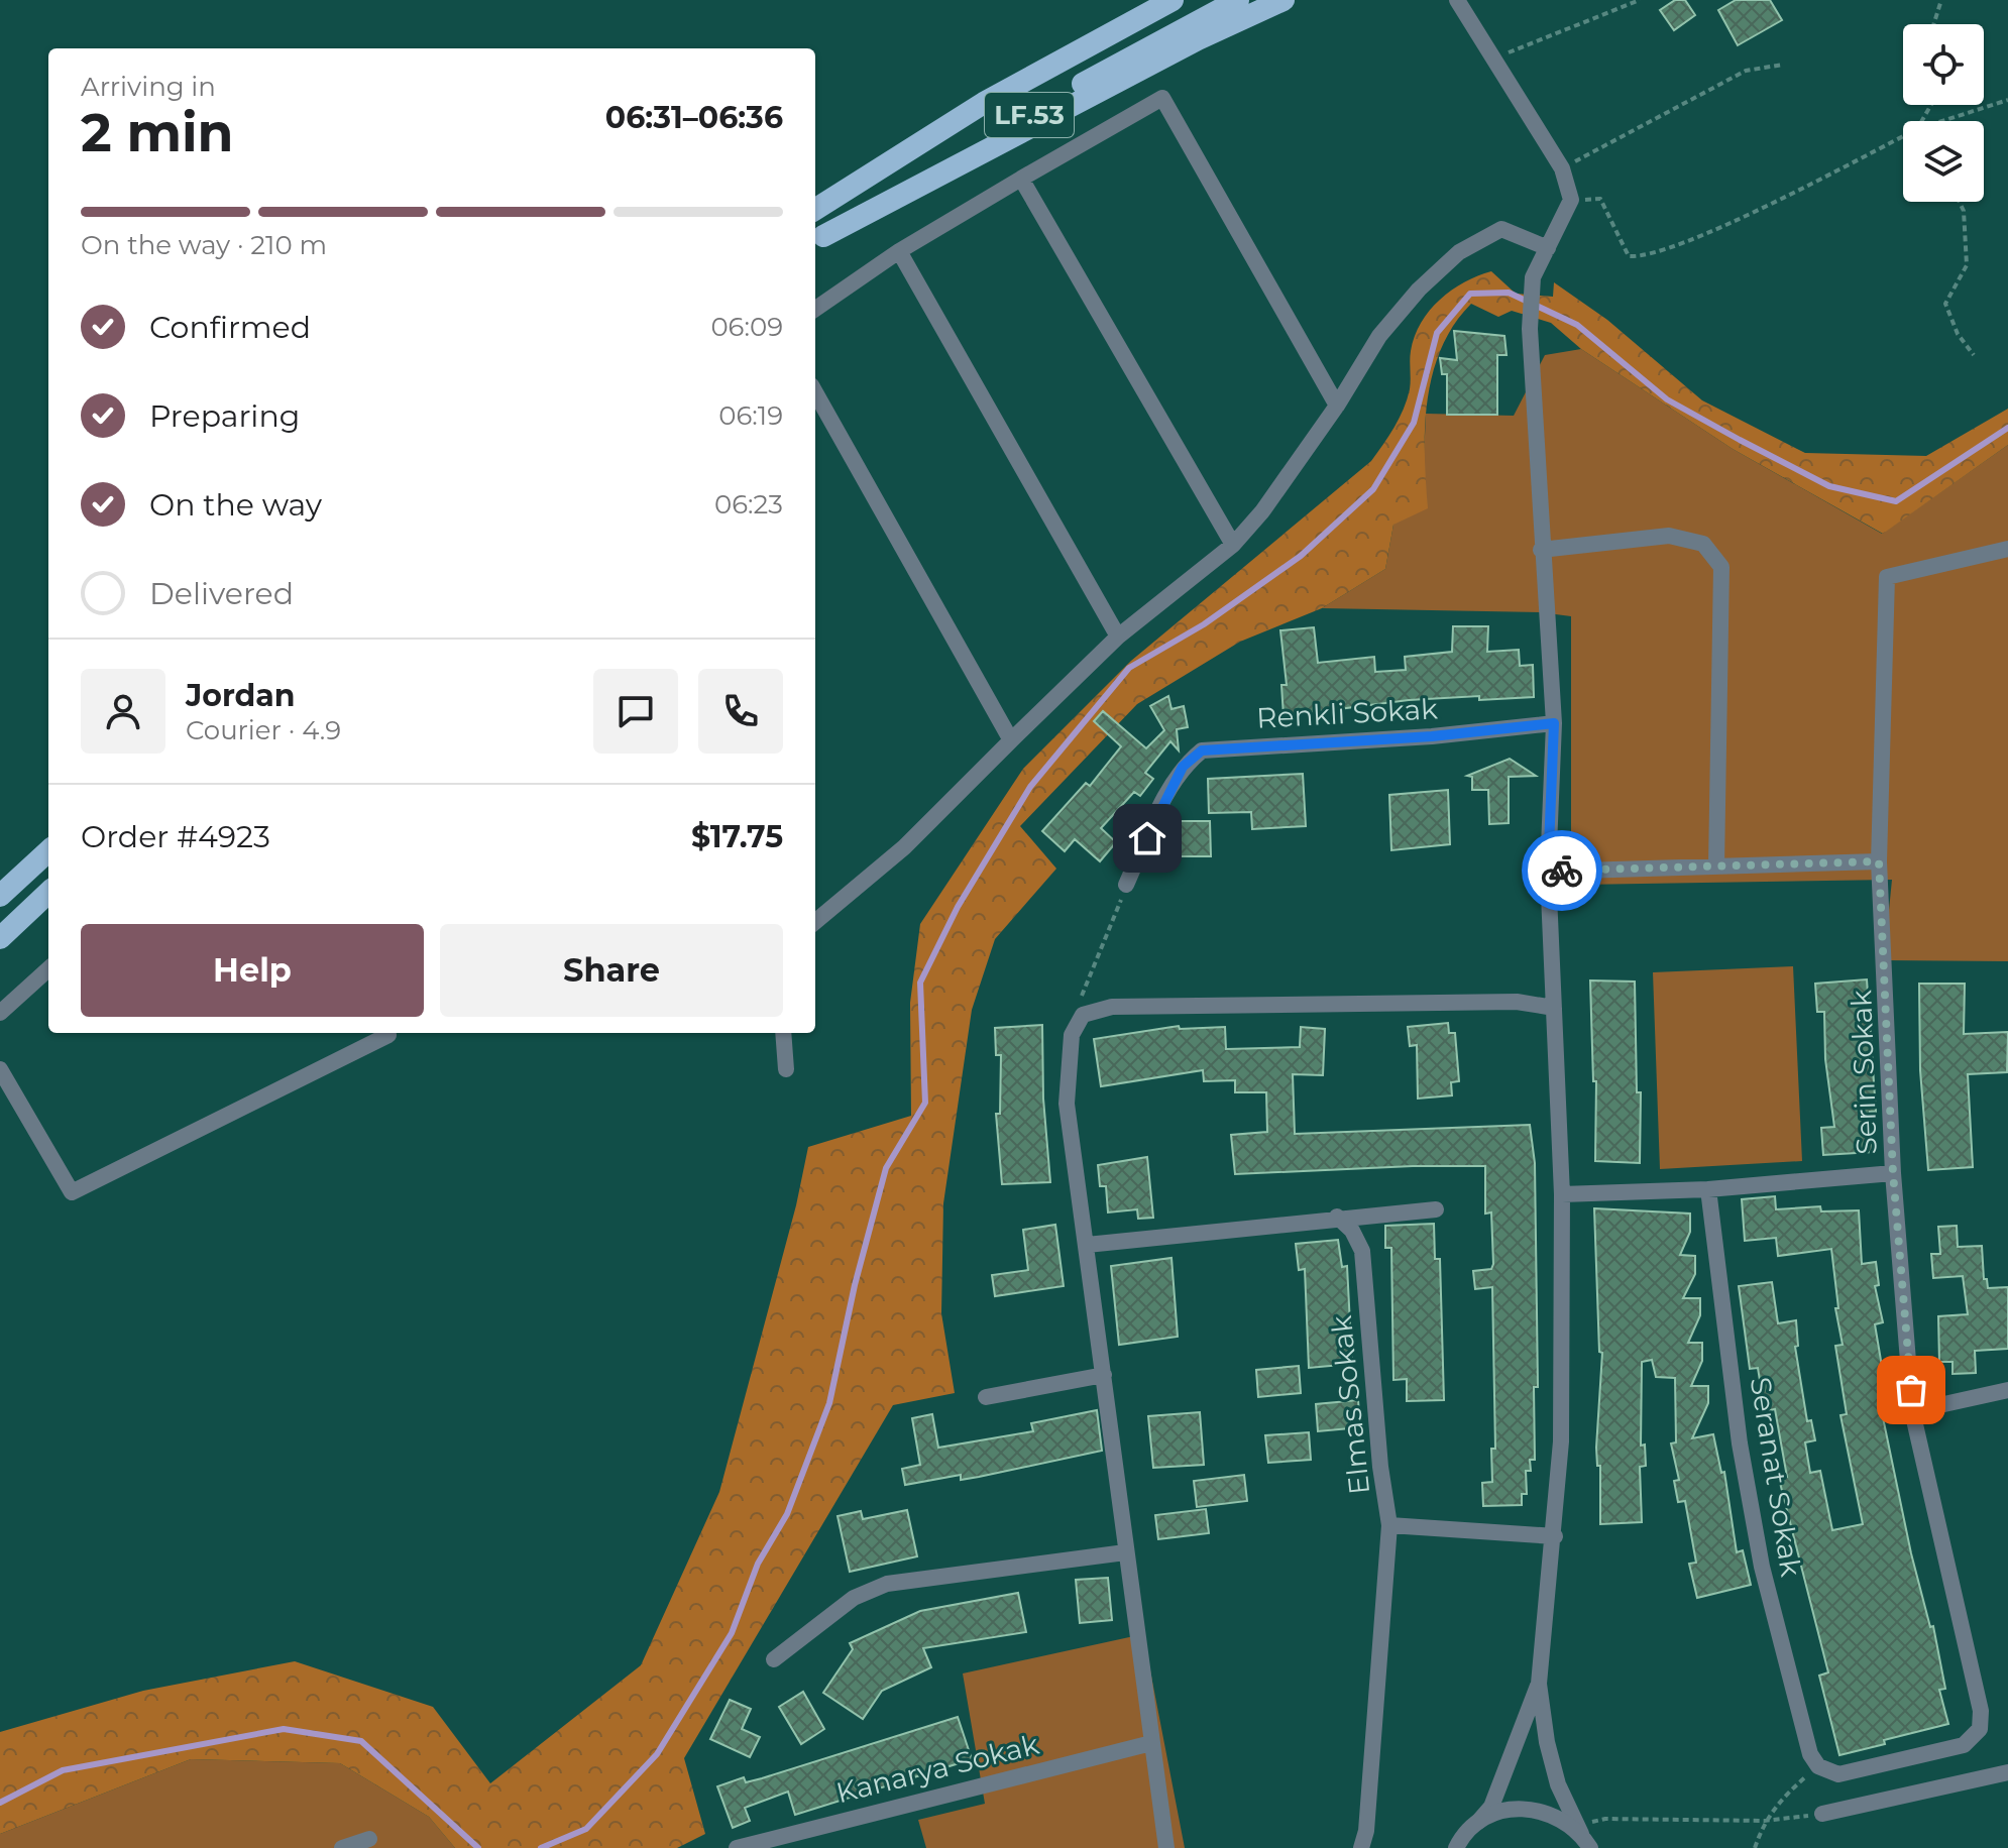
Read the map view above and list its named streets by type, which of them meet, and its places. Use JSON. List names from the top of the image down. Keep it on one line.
{"streets":{"highway":["LF.53"],"street":["Renkli Sokak","Serin Sokak","Elmas Sokak","Seranat Sokak","Kanarya Sokak"]},"crossings":[["Serin Sokak","Seranat Sokak"]],"page":{"heading":["2 min","Arriving in","06:31–06:36"],"panel":["Jordan","Courier · 4.9","Order #4923","$17.75"],"bar":"On the way · 210 m","list":[["Confirmed","06:09"],["Preparing","06:19"],["On the way","06:23"],"Delivered"],"buttons":["Help","Share"]}}
